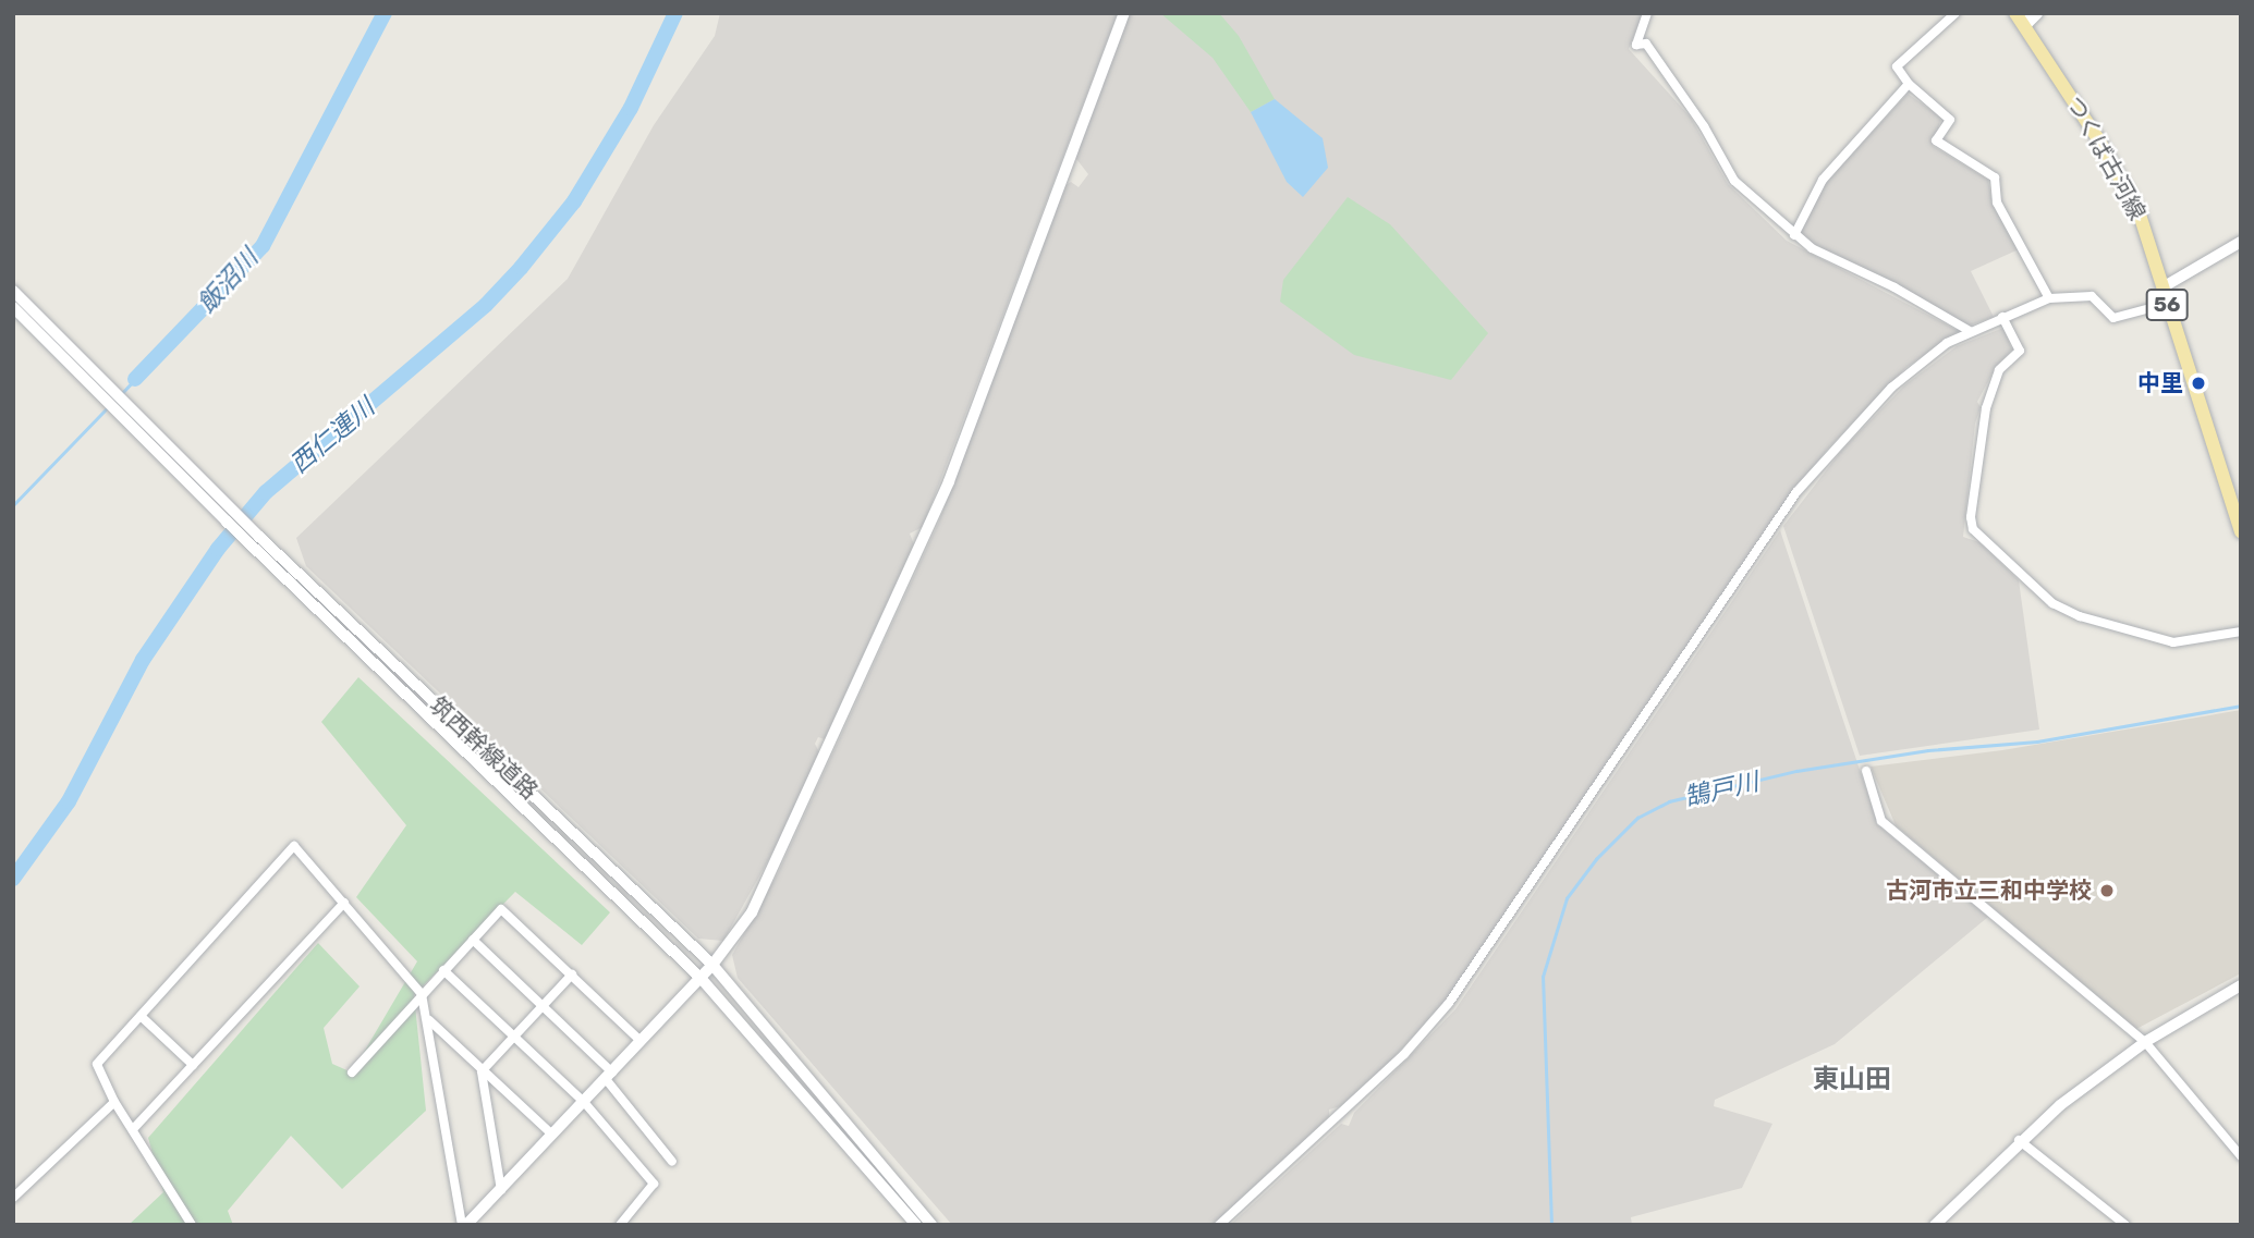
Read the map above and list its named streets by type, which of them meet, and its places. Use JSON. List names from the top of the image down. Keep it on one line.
{"streets":{"main road":["つくば古河線","56"],"street":["筑西幹線道路"]},"districts":["東山田"],"water":["飯沼川","西仁連川","鵠戸川"],"places":["中里","古河市立三和中学校"]}
